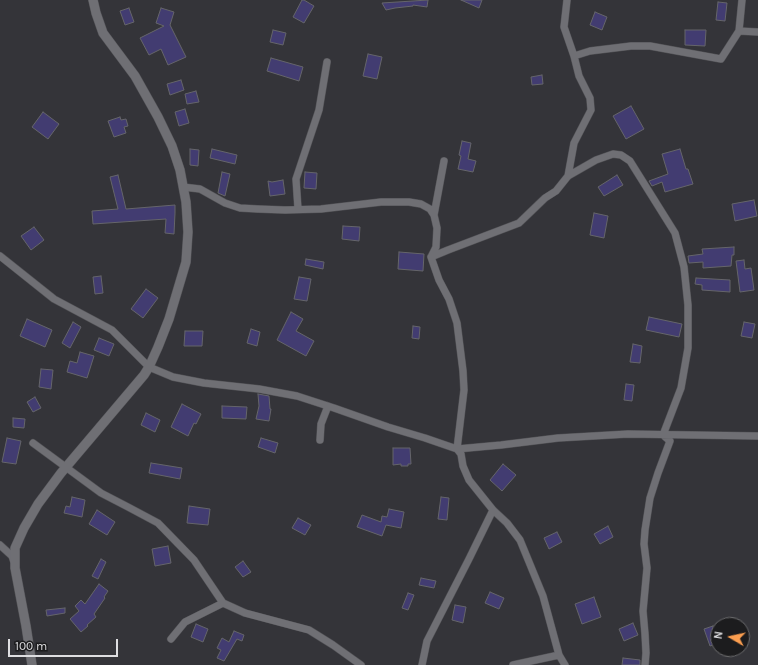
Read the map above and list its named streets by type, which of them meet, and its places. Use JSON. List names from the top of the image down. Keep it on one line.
{"scale_bar":"100 m","north":"left"}
